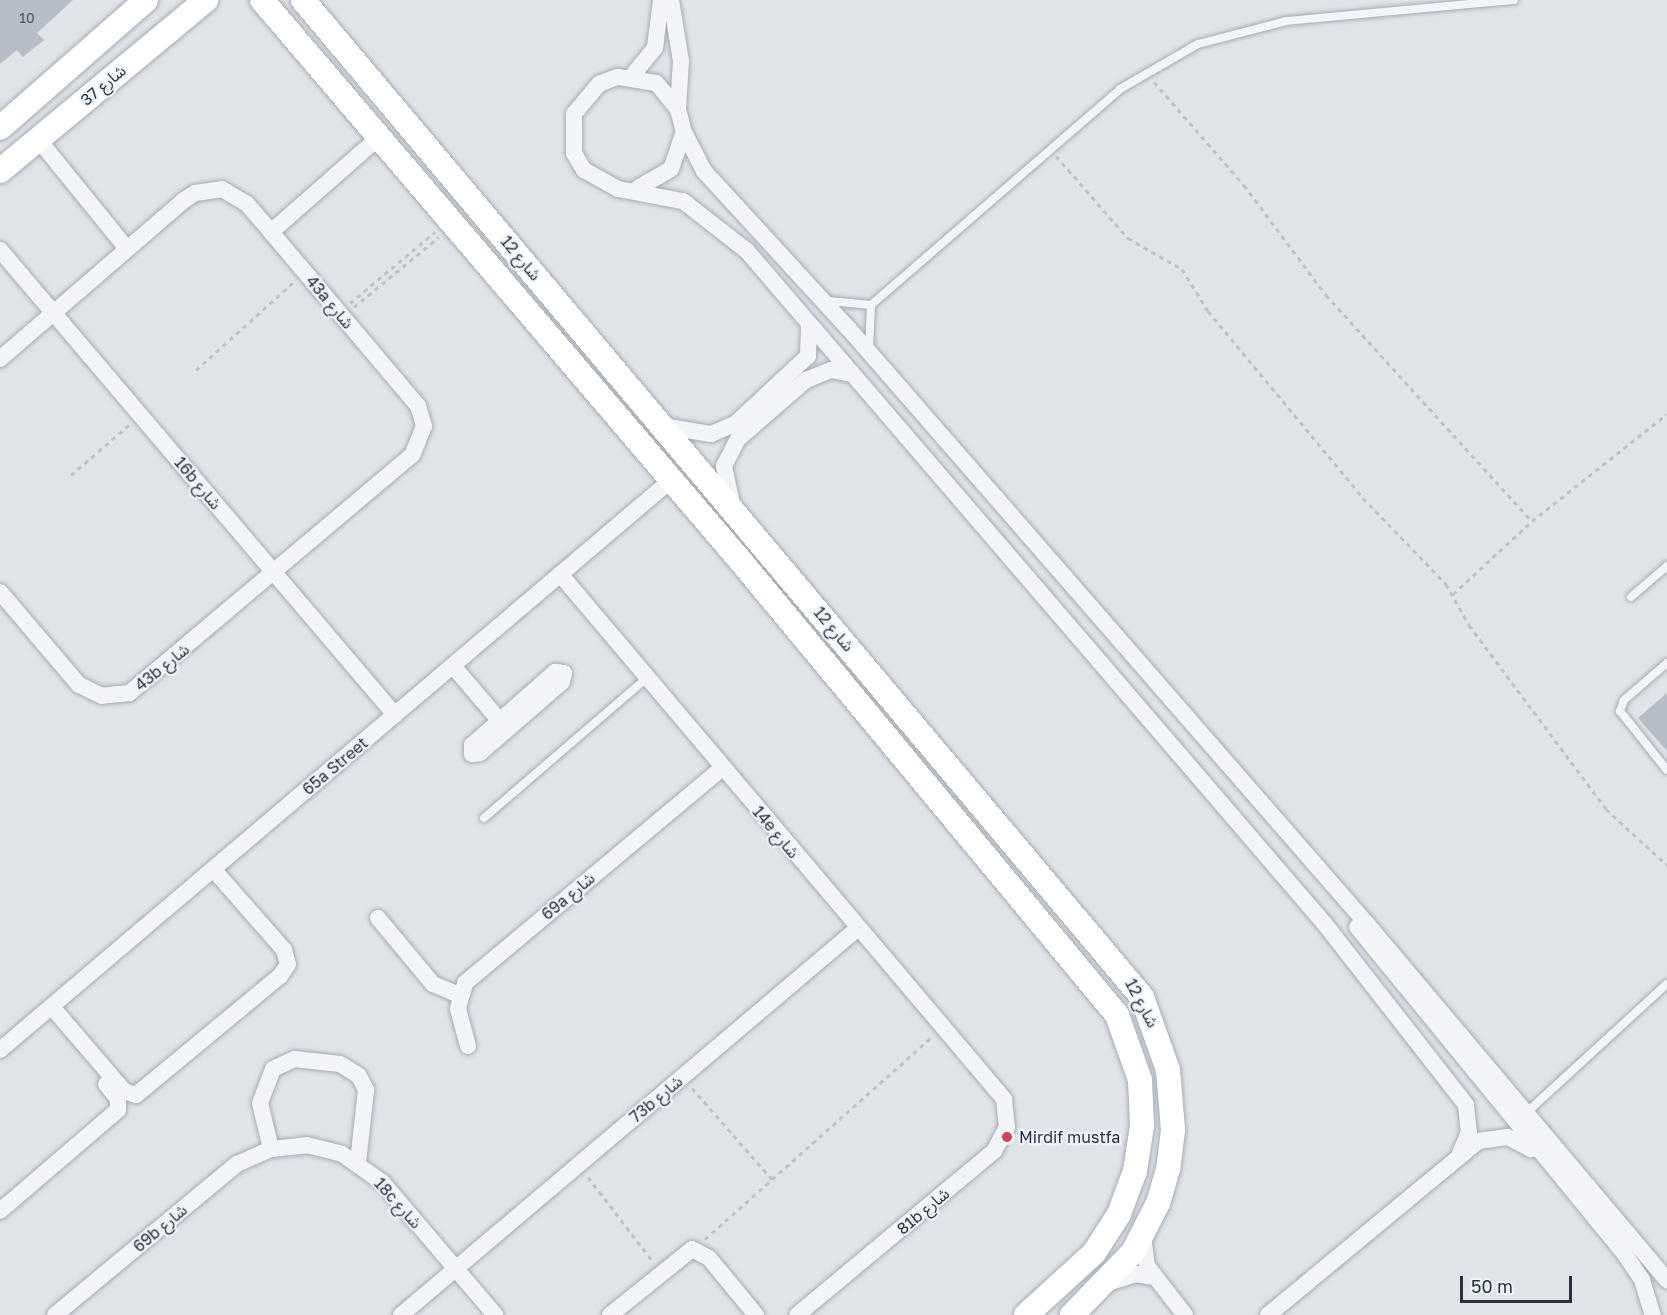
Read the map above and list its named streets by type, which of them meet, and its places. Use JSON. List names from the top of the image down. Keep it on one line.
{"streets":{"street":["شارع 37","شارع 12","43a شارع","16b شارع","43b شارع","65a Street","14e شارع","69a شارع","73b شارع","18c شارع","81b شارع","69b شارع"]},"crossings":[["شارع 12","65a Street"],["43a شارع","16b شارع"],["43a شارع","43b شارع"],["16b شارع","43b شارع"],["16b شارع","65a Street"],["65a Street","14e شارع"],["14e شارع","69a شارع"],["14e شارع","73b شارع"],["14e شارع","81b شارع"],["73b شارع","18c شارع"],["18c شارع","69b شارع"]],"places":["Mirdif mustfa"],"house_numbers":["10"],"scale_bar":"50 m"}
